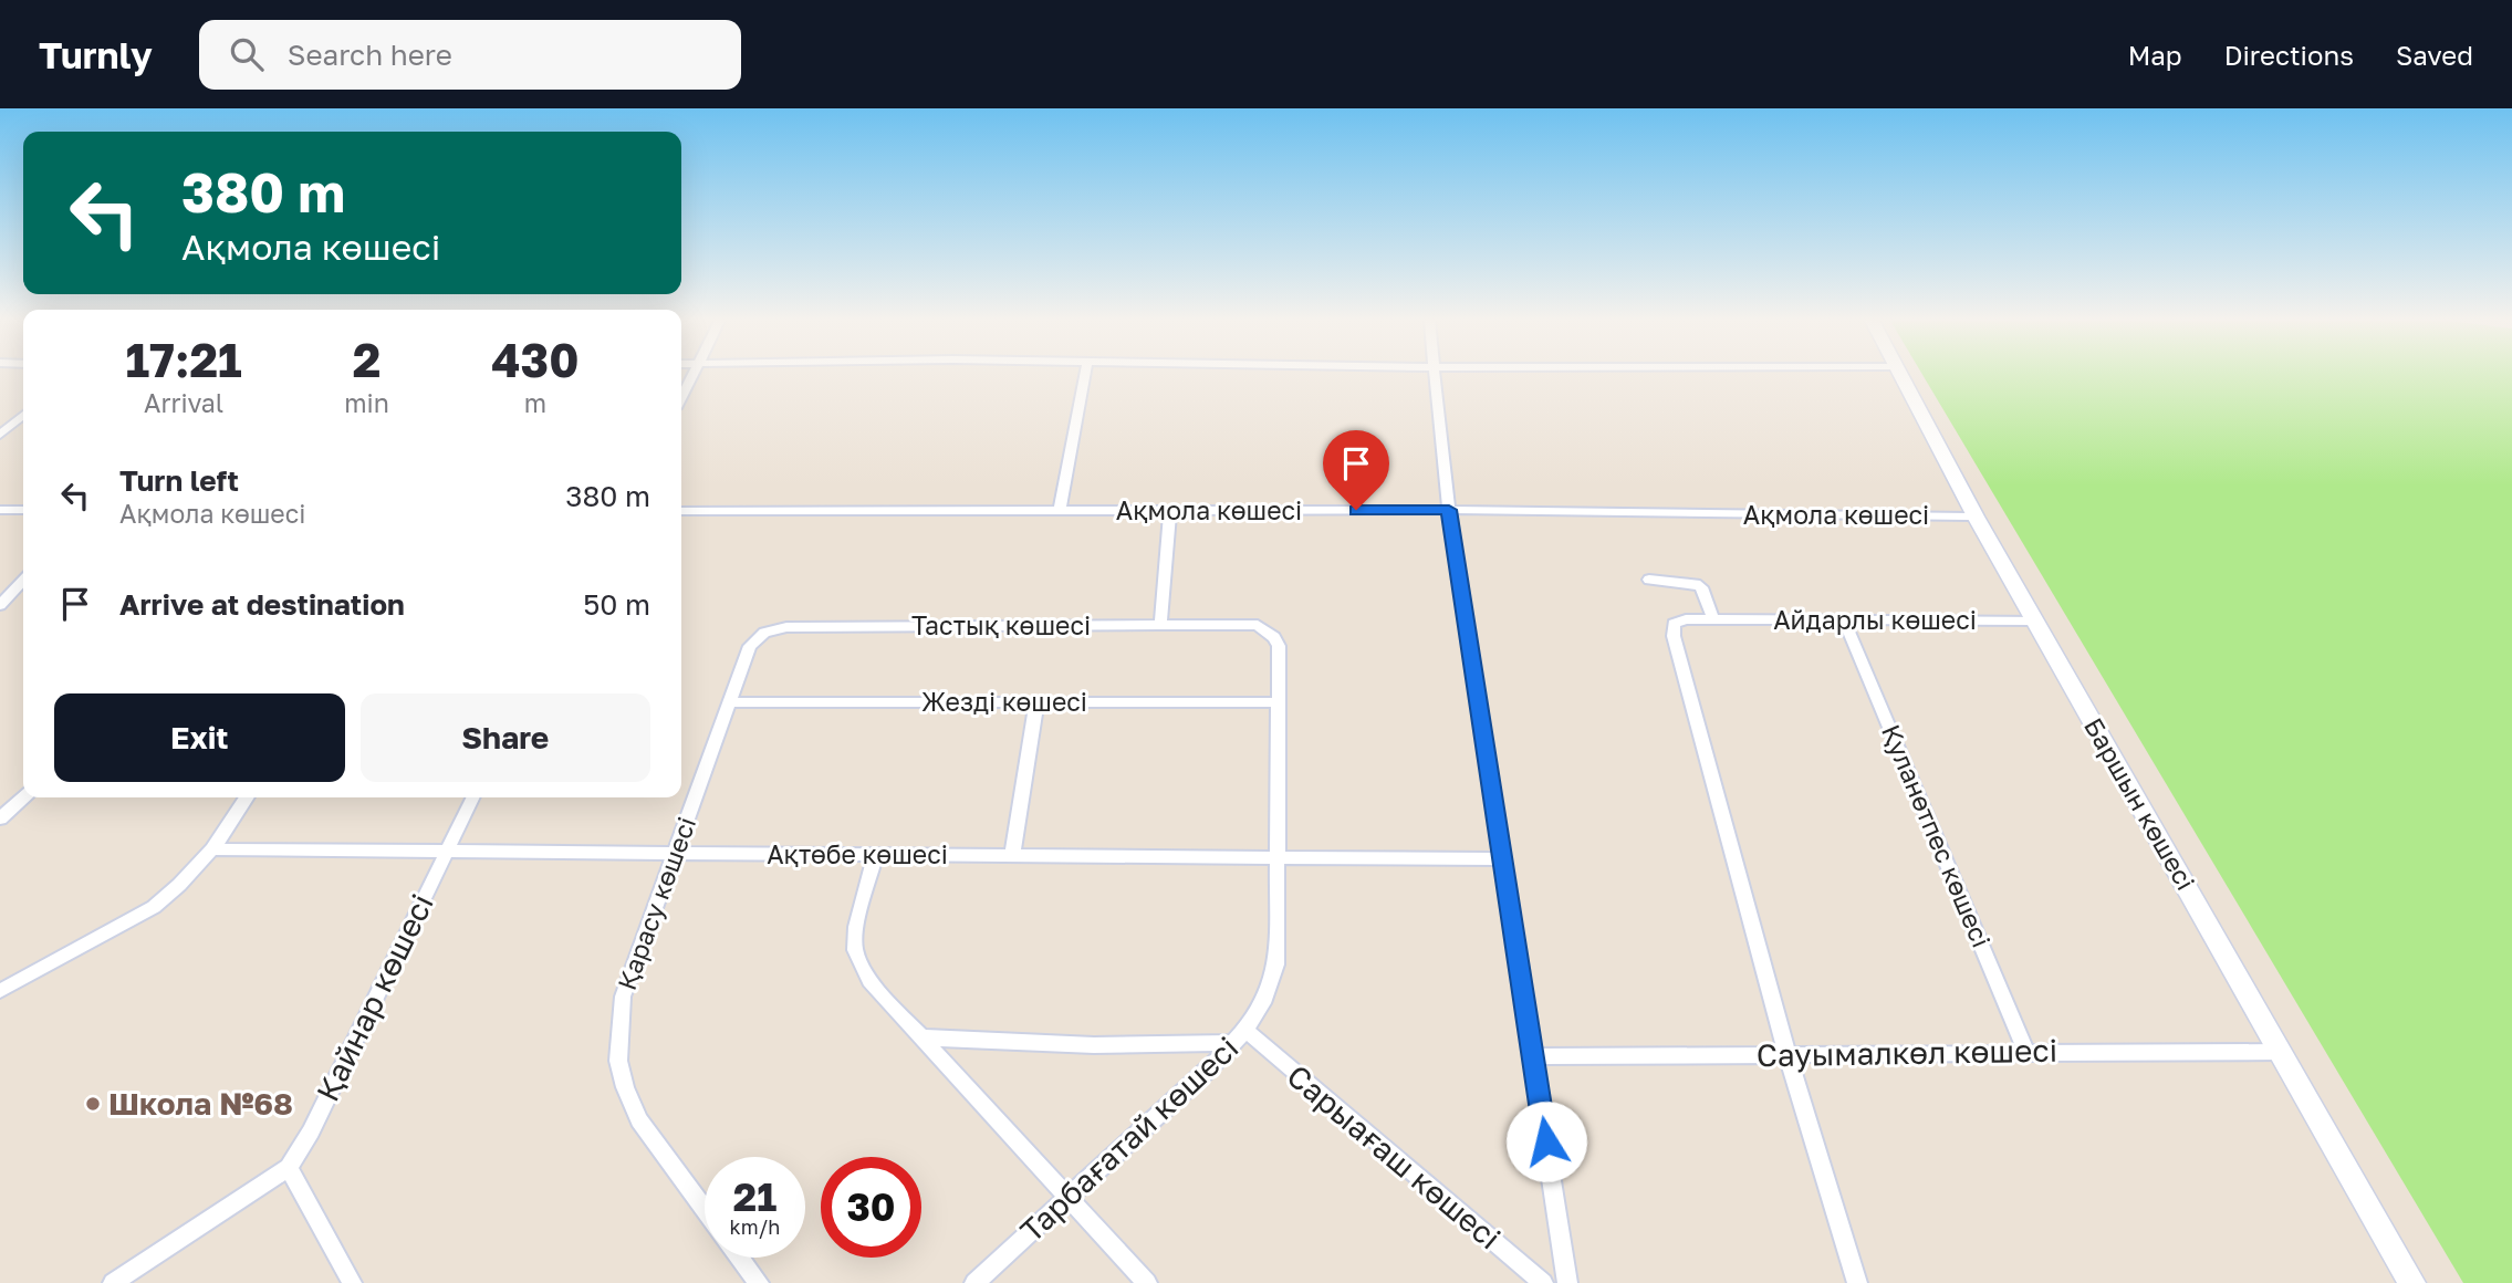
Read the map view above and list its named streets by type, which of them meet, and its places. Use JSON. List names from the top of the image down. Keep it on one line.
{"streets":{"street":["Ақмола көшесі","Айдарлы көшесі","Тастық көшесі","Жезді көшесі","Баршын көшесі","Қуланөтпес көшесі","Ақтөбе көшесі","Қарасу көшесі","Қайнар көшесі","Сауымалкөл көшесі","Тарбағатай көшесі","Сарыағаш көшесі"]},"crossings":[["Ақмола көшесі","Баршын көшесі"],["Айдарлы көшесі","Баршын көшесі"],["Айдарлы көшесі","Қуланөтпес көшесі"],["Айдарлы көшесі","Сауымалкөл көшесі"],["Тастық көшесі","Қарасу көшесі"],["Тастық көшесі","Тарбағатай көшесі"],["Жезді көшесі","Қарасу көшесі"],["Жезді көшесі","Тарбағатай көшесі"],["Баршын көшесі","Сауымалкөл көшесі"],["Қуланөтпес көшесі","Сауымалкөл көшесі"],["Ақтөбе көшесі","Қарасу көшесі"],["Ақтөбе көшесі","Қайнар көшесі"],["Ақтөбе көшесі","Тарбағатай көшесі"],["Тарбағатай көшесі","Сарыағаш көшесі"]],"places":["Школа №68"],"page":{"header":"Turnly","search":"Search here","nav":["Map","Directions","Saved"],"turn":["380 m","Ақмола көшесі"],"eta":["17:21","Arrival","2","min","430","m"],"list":[{"name":"Turn left","note":"Ақмола көшесі","value":"380 m"},{"name":"Arrive at destination","value":"50 m"}],"buttons":["Exit","Share"],"speed":"21 km/h","limit":"30"}}
